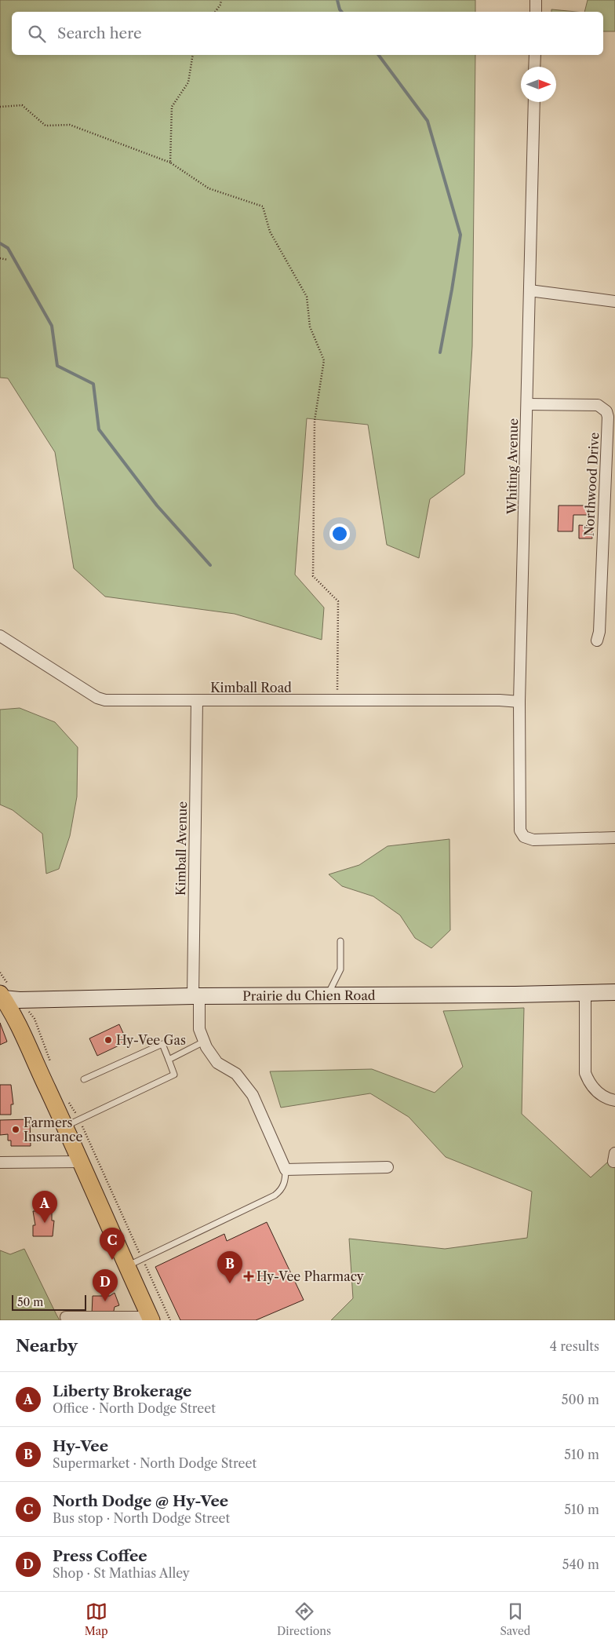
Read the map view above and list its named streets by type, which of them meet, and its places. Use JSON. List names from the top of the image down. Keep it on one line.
{"streets":{"street":["Whiting Avenue","Northwood Drive","Kimball Road","Kimball Avenue","Prairie du Chien Road"]},"crossings":[["Whiting Avenue","Northwood Drive"],["Whiting Avenue","Kimball Road"],["Kimball Road","Kimball Avenue"],["Kimball Avenue","Prairie du Chien Road"]],"places":{"other":["Hy-Vee Gas","Farmers Insurance"],"health":["Hy-Vee Pharmacy"]},"scale_bar":"50 m","north":"right","page":{"search":"Search here","pins":["A","C","B","D"],"scale":"50 m","heading":["Nearby","4 results"],"list":[{"mark":"A","name":"Liberty Brokerage","note":"Office · North Dodge Street","value":"500 m"},{"mark":"B","name":"Hy-Vee","note":"Supermarket · North Dodge Street","value":"510 m"},{"mark":"C","name":"North Dodge @ Hy-Vee","note":"Bus stop · North Dodge Street","value":"510 m"},{"mark":"D","name":"Press Coffee","note":"Shop · St Mathias Alley","value":"540 m"}],"nav":["Map","Directions","Saved"]}}
